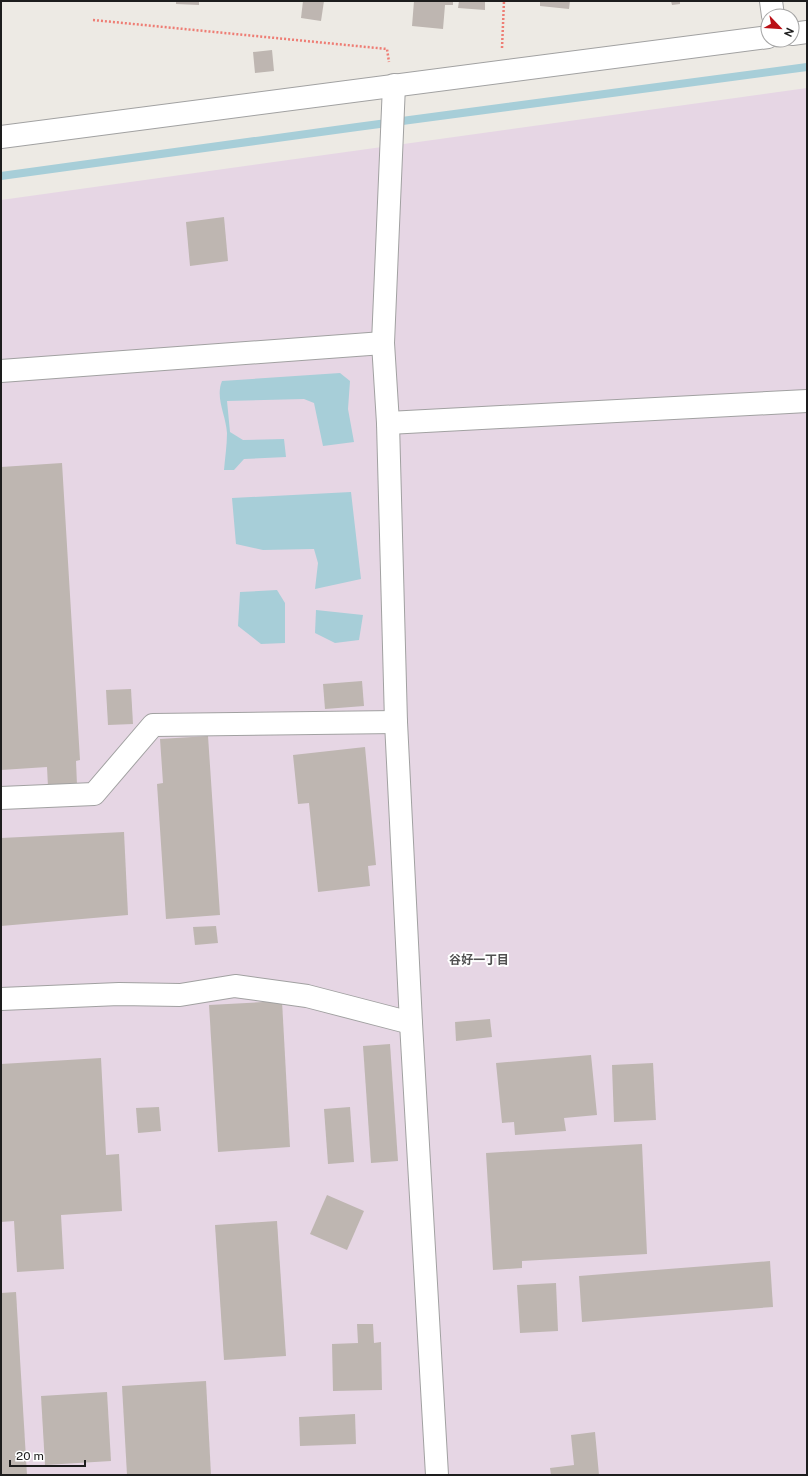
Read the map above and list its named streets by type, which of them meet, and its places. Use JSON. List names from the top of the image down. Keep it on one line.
{"districts":["谷好一丁目"],"scale_bar":"20 m","north":"bottom right"}
